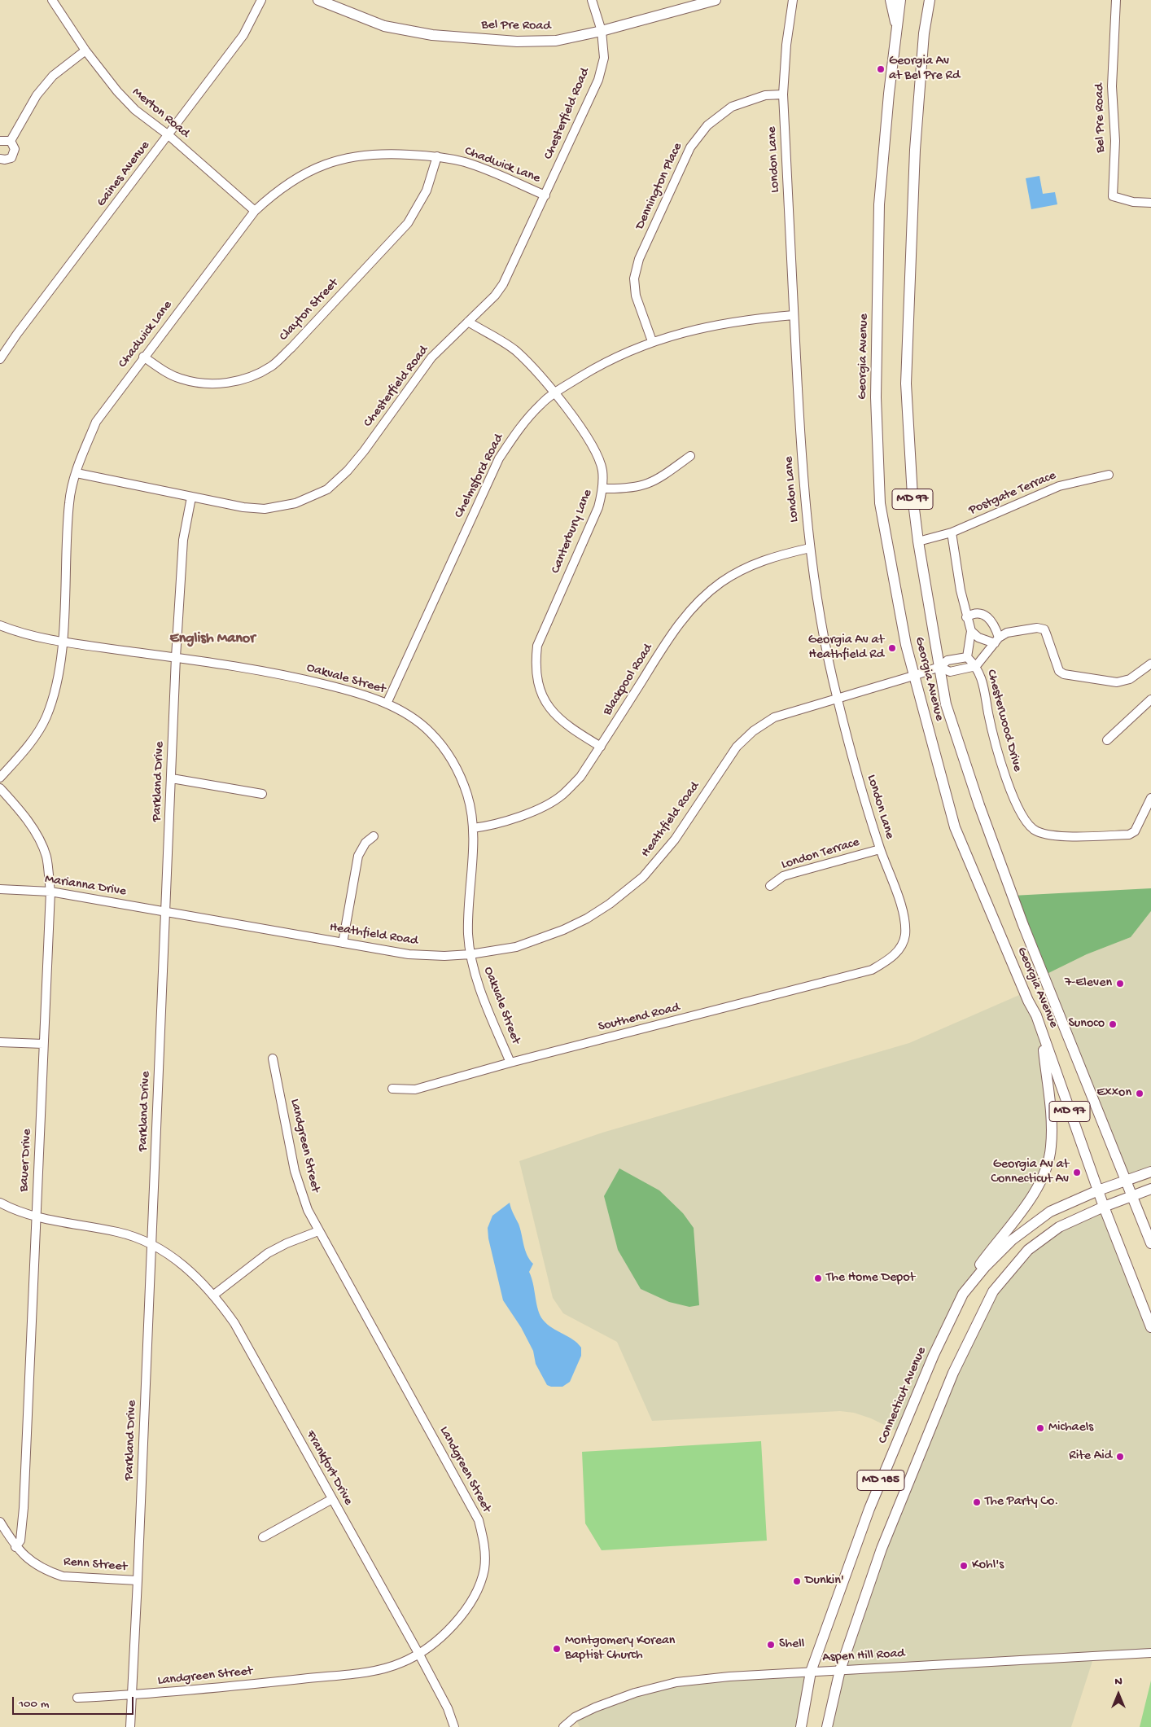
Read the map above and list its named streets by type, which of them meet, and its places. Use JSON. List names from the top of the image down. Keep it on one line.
{"streets":{"main road":["Bel Pre Road","Georgia Avenue","MD 97","Connecticut Avenue","MD 185"],"street":["Merton Road","Chesterfield Road","London Lane","Chadwick Lane","Gaines Avenue","Dennington Place","Clayton Street","Chelmsford Road","Postgate Terrace","Canterbury Lane","Oakvale Street","Blackpool Road","Chesterwood Drive","Parkland Drive","Heathfield Road","London Terrace","Marianna Drive","Southend Road","Landgreen Street","Bauer Drive","Frankfort Drive","Renn Street","Aspen Hill Road"]},"crossings":[["Bel Pre Road","Chesterfield Road"],["Merton Road","Chadwick Lane"],["Merton Road","Gaines Avenue"],["Chesterfield Road","Chadwick Lane"],["Chesterfield Road","Canterbury Lane"],["Chesterfield Road","Parkland Drive"],["London Lane","Dennington Place"],["London Lane","Chelmsford Road"],["London Lane","Blackpool Road"],["London Lane","Heathfield Road"],["London Lane","London Terrace"],["London Lane","Southend Road"],["Chadwick Lane","Clayton Street"],["Chadwick Lane","Oakvale Street"],["Dennington Place","Chelmsford Road"],["Georgia Avenue","Postgate Terrace"],["Georgia Avenue","Heathfield Road"],["Georgia Avenue","Connecticut Avenue"],["Georgia Avenue","MD 185"],["Chelmsford Road","Canterbury Lane"],["Chelmsford Road","Oakvale Street"],["Canterbury Lane","Blackpool Road"],["Oakvale Street","Blackpool Road"],["Oakvale Street","Parkland Drive"],["Oakvale Street","Heathfield Road"],["Oakvale Street","Southend Road"],["Parkland Drive","Heathfield Road"],["Parkland Drive","Marianna Drive"],["Parkland Drive","Landgreen Street"],["Parkland Drive","Frankfort Drive"],["Parkland Drive","Renn Street"],["Heathfield Road","Marianna Drive"],["Marianna Drive","Bauer Drive"],["Landgreen Street","Frankfort Drive"],["Bauer Drive","Frankfort Drive"],["Bauer Drive","Renn Street"],["Connecticut Avenue","Aspen Hill Road"],["MD 185","Aspen Hill Road"]],"districts":["English Manor"],"places":["Georgia Av at Bel Pre Rd","Georgia Av at Heathfield Rd","7-Eleven","Sunoco","Exxon","Georgia Av at Connecticut Av","The Home Depot","Michaels","Rite Aid","The Party Co.","Kohl's","Dunkin'","Shell","Montgomery Korean Baptist Church"],"scale_bar":"100 m","north":"top"}
